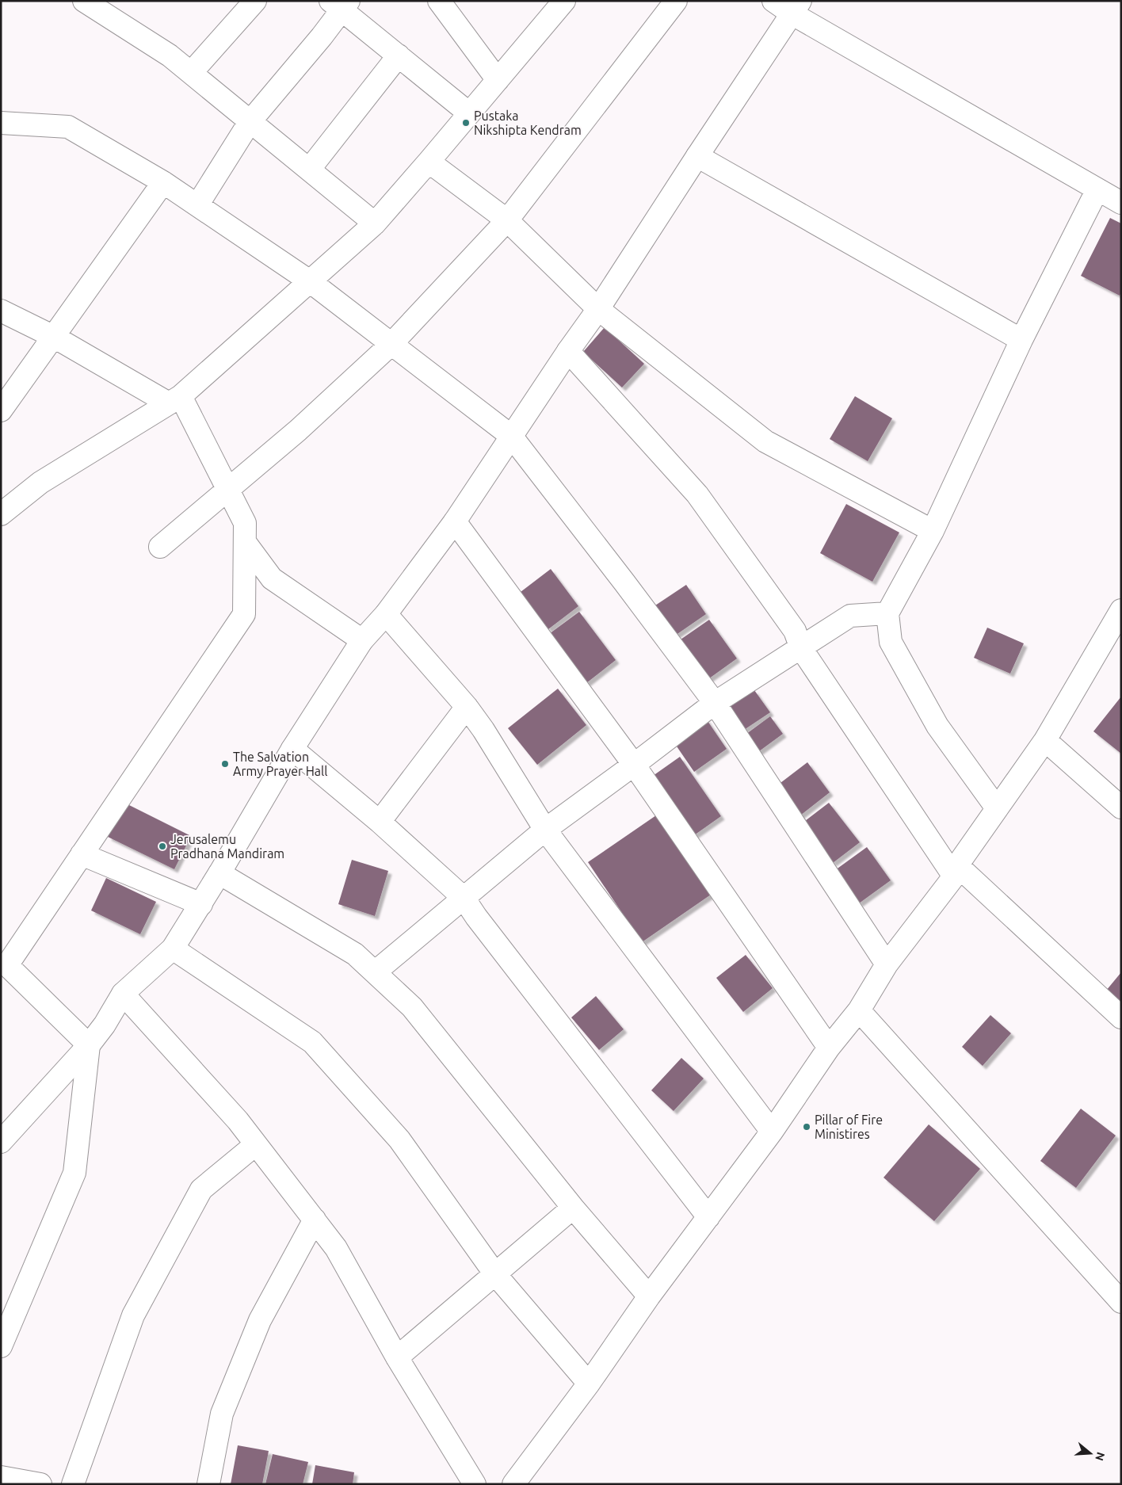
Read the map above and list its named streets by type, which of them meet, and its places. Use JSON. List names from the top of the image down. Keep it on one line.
{"places":["Pustaka Nikshipta Kendram","The Salvation Army Prayer Hall","Jerusalemu Pradhana Mandiram","Pillar of Fire Ministires"],"north":"right"}
